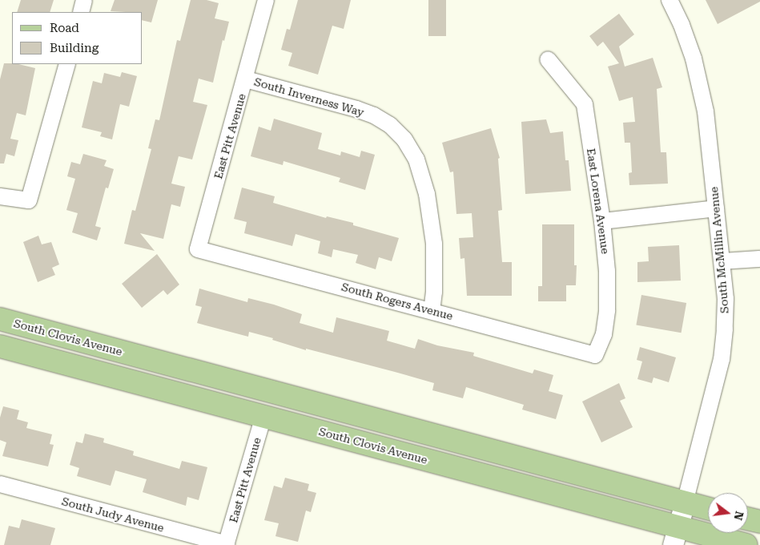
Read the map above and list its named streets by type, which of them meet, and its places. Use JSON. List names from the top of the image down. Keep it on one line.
{"streets":{"main road":["South Clovis Avenue"],"street":["South Inverness Way","East Pitt Avenue","East Lorena Avenue","South McMillin Avenue","South Rogers Avenue","South Judy Avenue"]},"crossings":[["South Inverness Way","East Pitt Avenue"],["South Inverness Way","South Rogers Avenue"],["East Pitt Avenue","South Rogers Avenue"],["East Pitt Avenue","South Clovis Avenue"],["East Pitt Avenue","South Judy Avenue"],["East Lorena Avenue","South Rogers Avenue"],["South McMillin Avenue","South Clovis Avenue"]],"legend":["Road","Building"],"north":"right"}
